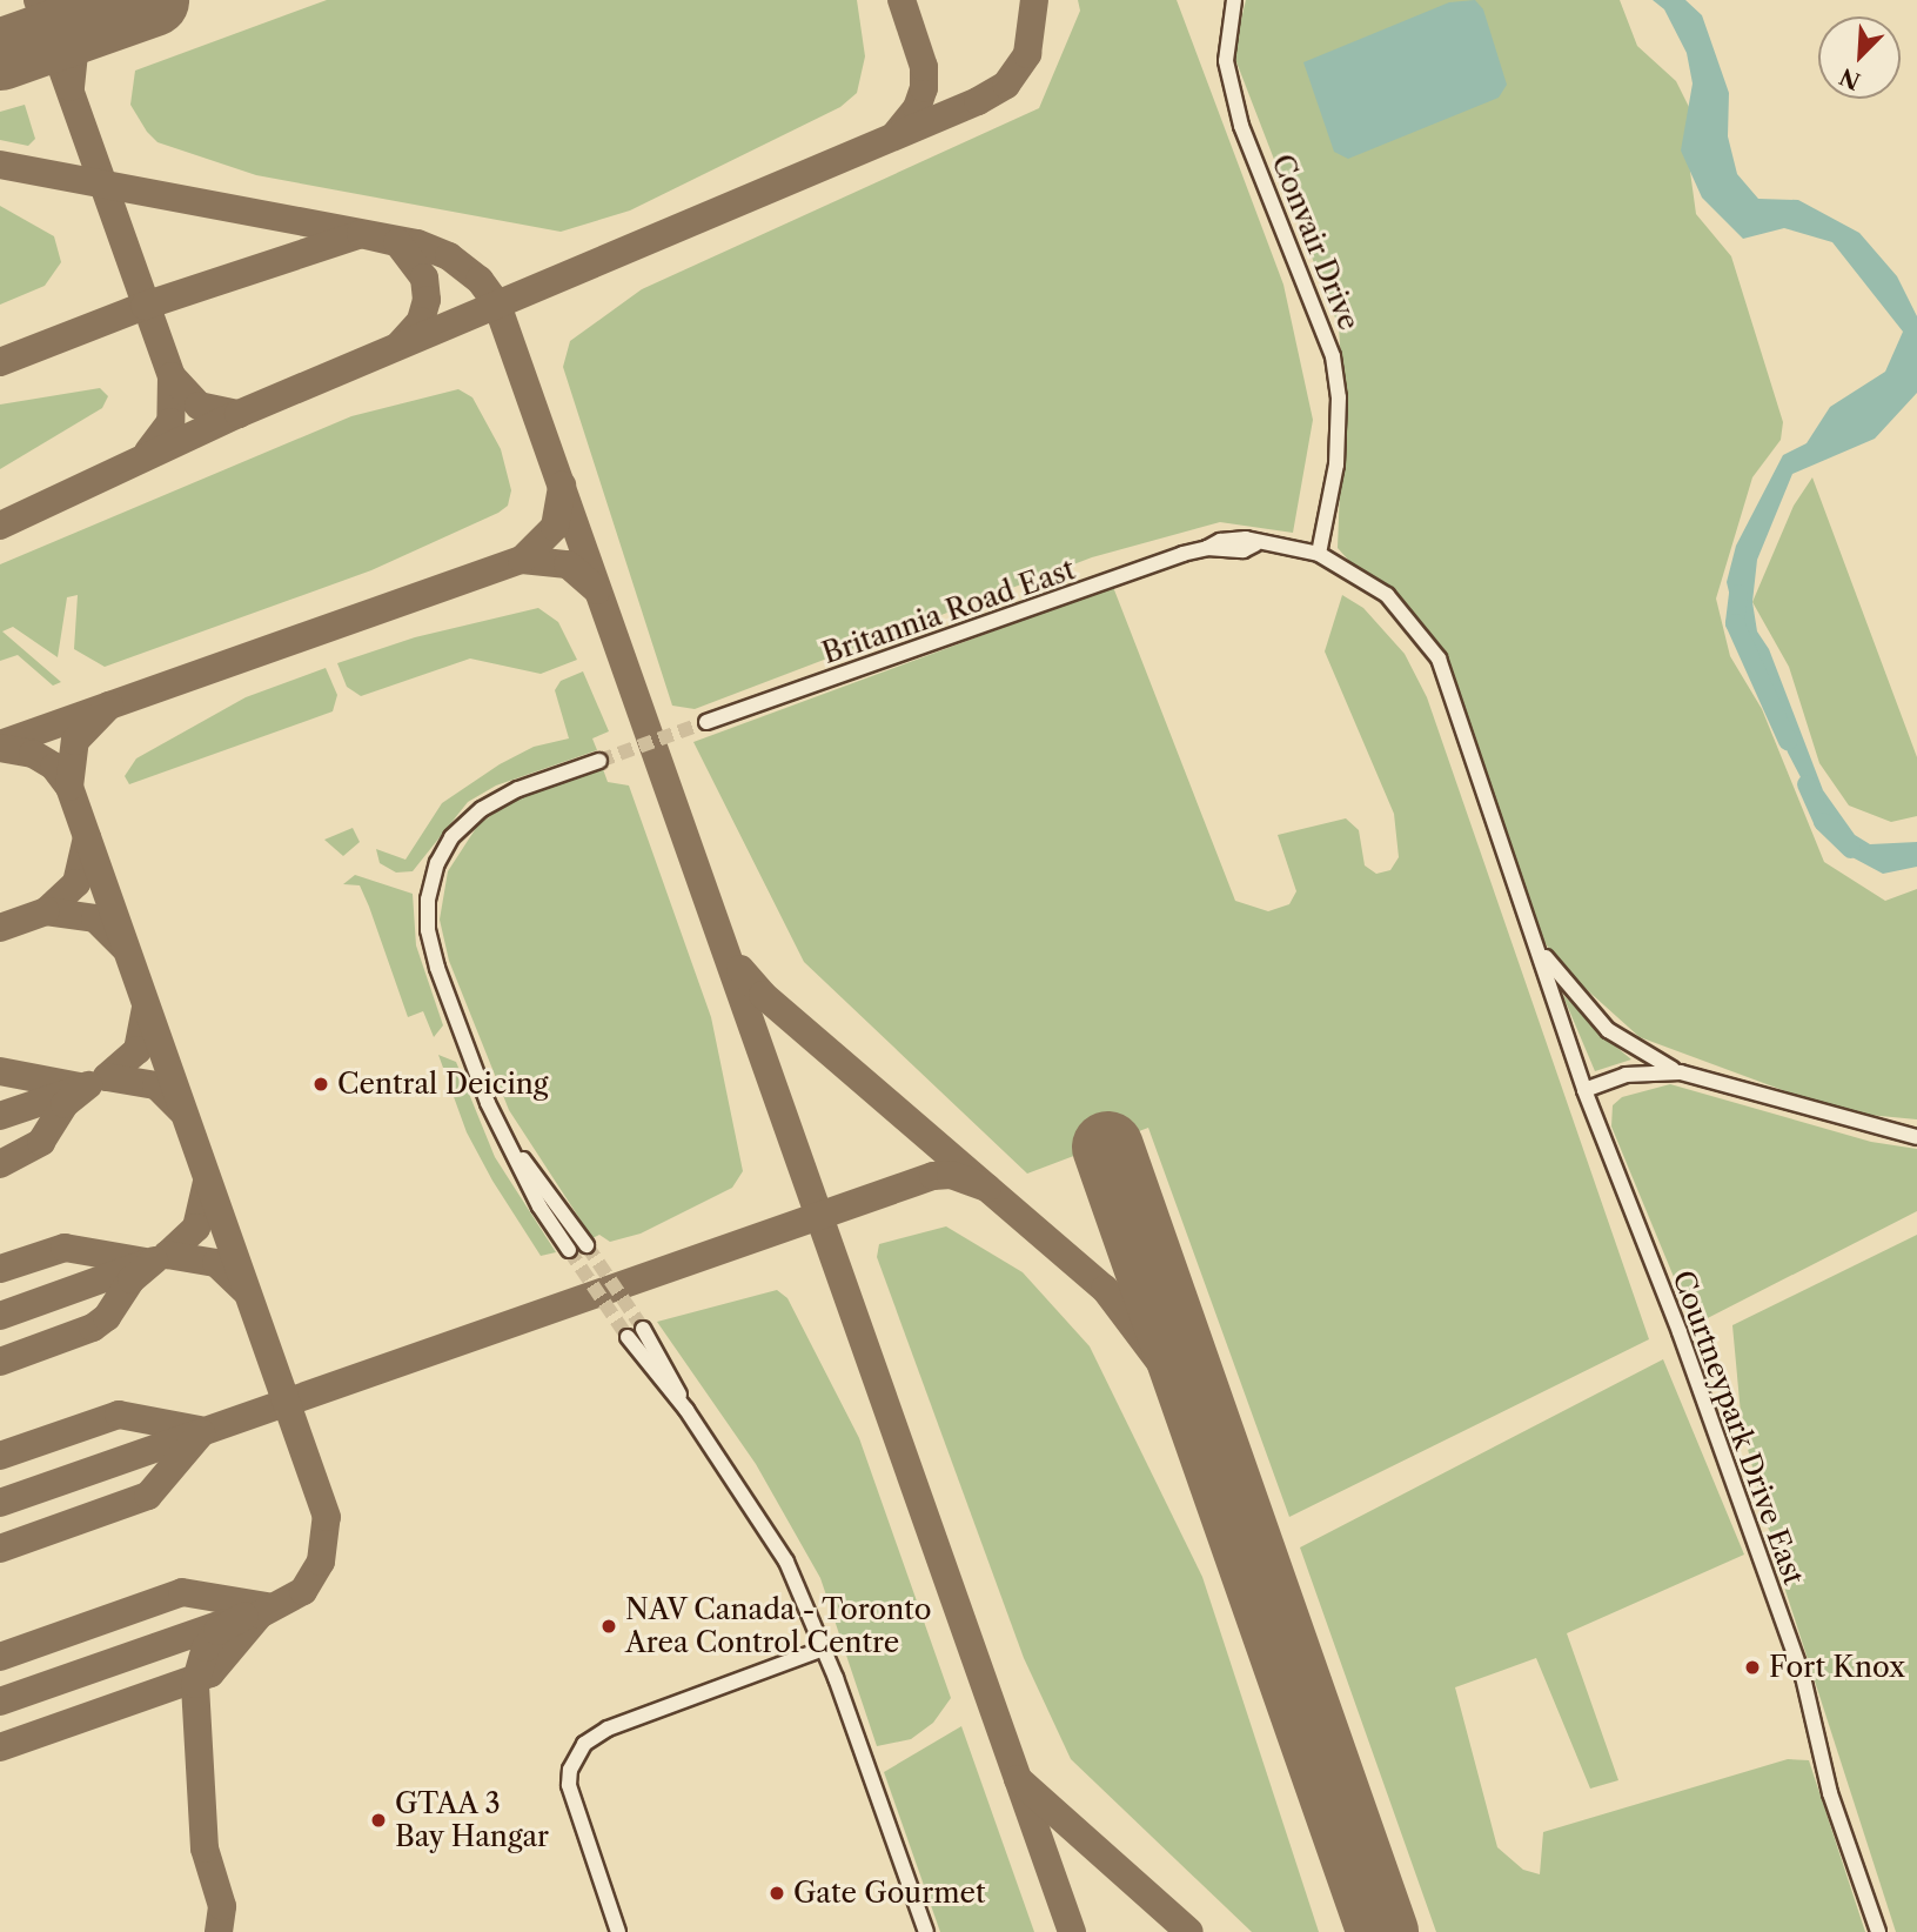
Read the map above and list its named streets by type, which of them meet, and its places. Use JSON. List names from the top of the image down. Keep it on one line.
{"streets":{"street":["Convair Drive","Britannia Road East","Courtneypark Drive East"]},"crossings":[["Convair Drive","Britannia Road East"],["Britannia Road East","Courtneypark Drive East"]],"places":["Central Deicing","NAV Canada - Toronto Area Control Centre","Fort Knox","GTAA 3 Bay Hangar","Gate Gourmet"],"north":"bottom left"}
